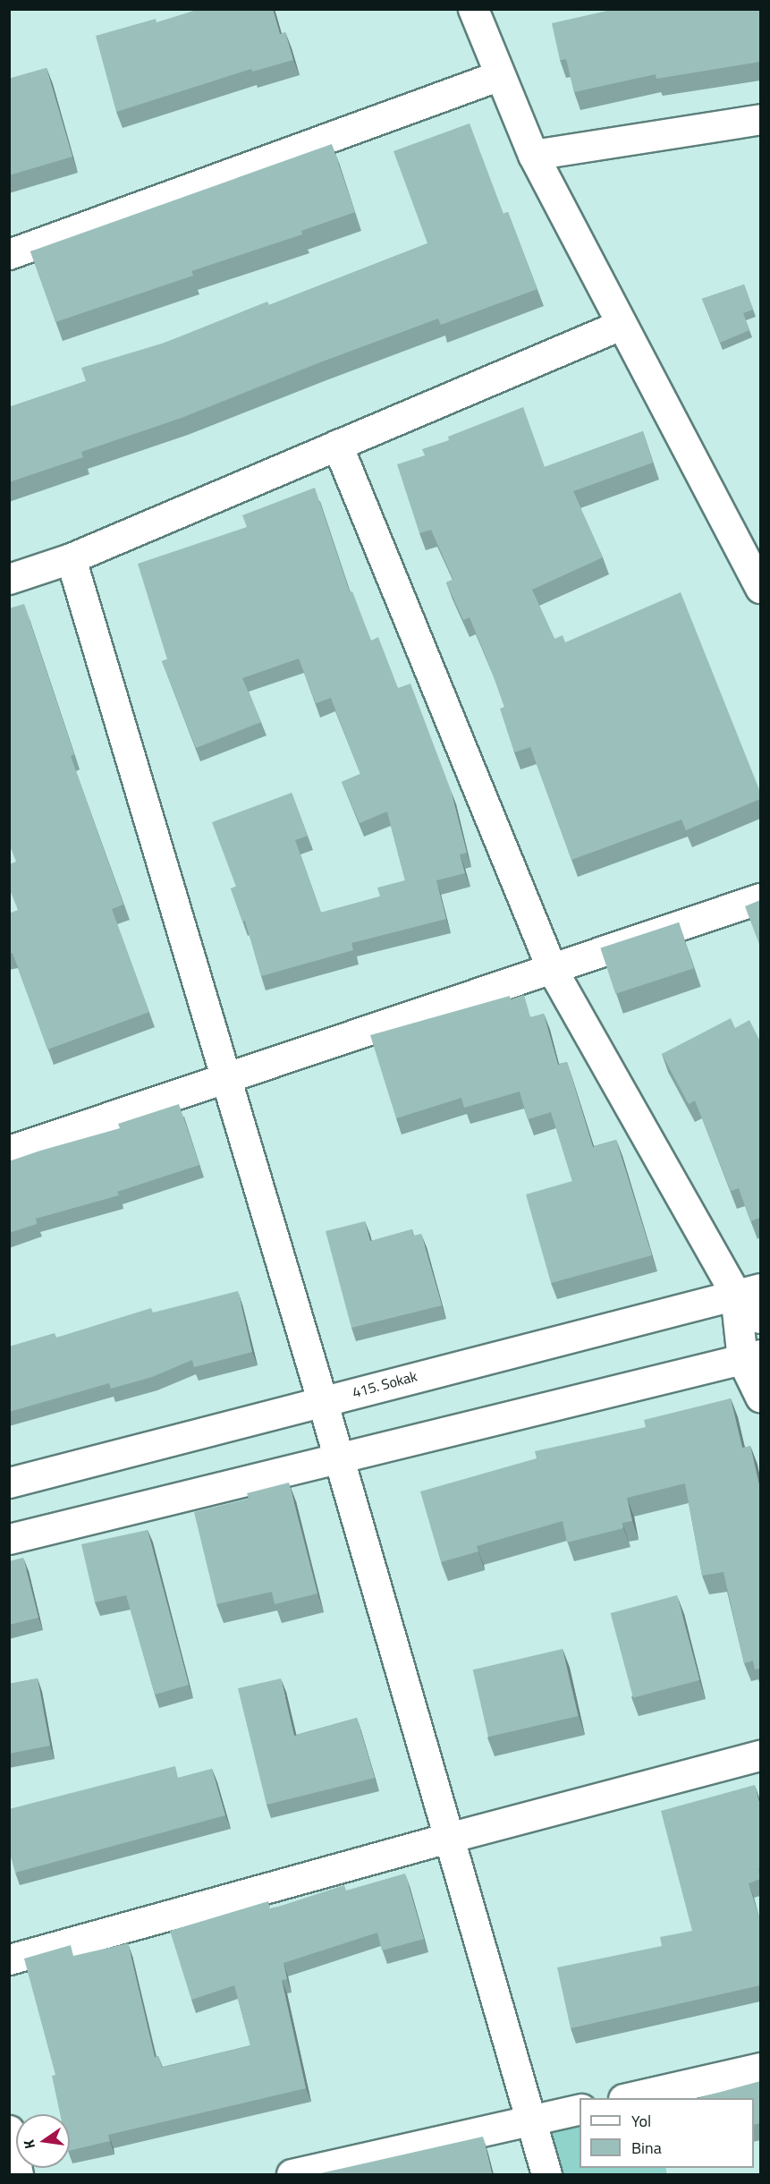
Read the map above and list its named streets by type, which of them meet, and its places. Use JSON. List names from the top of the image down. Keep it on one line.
{"streets":{"street":["415. Sokak"]},"legend":["Yol","Bina"],"north":"left"}
